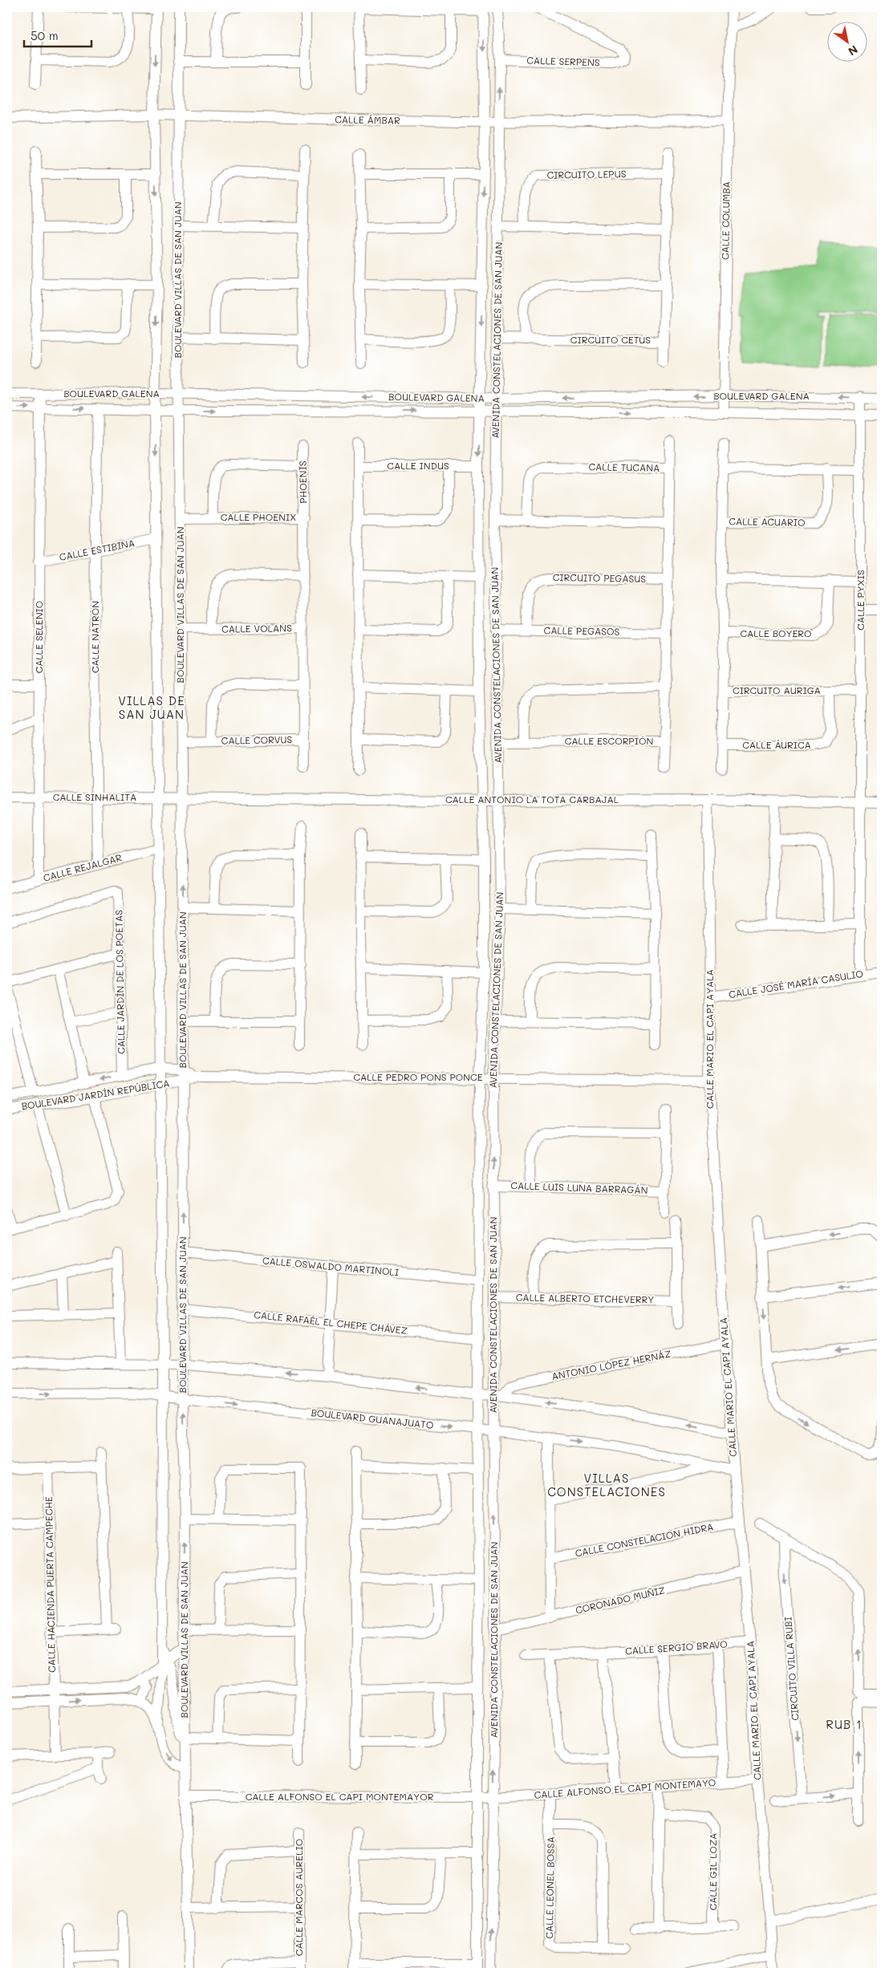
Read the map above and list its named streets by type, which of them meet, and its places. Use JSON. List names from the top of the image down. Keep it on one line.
{"streets":{"street":["CALLE SERPENS","CALLE ÁMBAR","CIRCUITO LEPUS","CALLE COLUMBA","BOULEVARD VILLAS DE SAN JUAN","AVENIDA CONSTELACIONES DE SAN JUAN","CIRCUITO CETUS","BOULEVARD GALENA","CALLE INDUS","CALLE TUCANA","PHOENIS","CALLE PHOENIX","CALLE ACUARIO","CALLE ESTIBINA","CIRCUITO PEGASUS","CALLE PYXIS","CALLE VOLANS","CALLE PEGASOS","CALLE BOYERO","CALLE SELENIO","CALLE NATRÓN","CIRCUITO AURIGA","CALLE CORVUS","CALLE ESCORPIÓN","CALLE ÁURICA","CALLE SINHALITA","CALLE ANTONIO LA TOTA CARBAJAL","CALLE REJALGAR","CALLE JARDÍN DE LOS POETAS","CALLE JOSÉ MARÍA CASULIO","CALLE MARIO EL CAPI AYALA","CALLE PEDRO PONS PONCE","BOULEVARD JARDÍN REPÚBLICA","CALLE LUIS LUNA BARRAGÁN","CALLE OSWALDO MARTINOLI","CALLE ALBERTO ETCHEVERRY","CALLE RAFAÉL EL CHEPE CHÁVEZ","ANTONIO LÓPEZ HERNÁZ","BOULEVARD GUANAJUATO","CALLE CONSTELACION HIDRA","CALLE HACIENDA PUERTA CAMPECHE","CORONADO MUÑIZ","CALLE SERGIO BRAVO","CIRCUITO VILLA RUBI","CALLE ALFONSO EL CAPI MONTEMAYO","CALLE ALFONSO EL CAPI MONTEMAYOR","CALLE GIL LOZA","CALLE LEONEL BOSSA","CALLE MARCOS AURELIO"]},"crossings":[["CALLE SERPENS","AVENIDA CONSTELACIONES DE SAN JUAN"],["CALLE ÁMBAR","CALLE COLUMBA"],["CALLE ÁMBAR","BOULEVARD VILLAS DE SAN JUAN"],["CALLE ÁMBAR","AVENIDA CONSTELACIONES DE SAN JUAN"],["CIRCUITO LEPUS","CIRCUITO CETUS"],["CALLE COLUMBA","BOULEVARD GALENA"],["BOULEVARD VILLAS DE SAN JUAN","BOULEVARD GALENA"],["BOULEVARD VILLAS DE SAN JUAN","CALLE PHOENIX"],["BOULEVARD VILLAS DE SAN JUAN","CALLE ESTIBINA"],["BOULEVARD VILLAS DE SAN JUAN","CALLE VOLANS"],["BOULEVARD VILLAS DE SAN JUAN","CALLE CORVUS"],["BOULEVARD VILLAS DE SAN JUAN","CALLE SINHALITA"],["BOULEVARD VILLAS DE SAN JUAN","CALLE ANTONIO LA TOTA CARBAJAL"],["BOULEVARD VILLAS DE SAN JUAN","CALLE REJALGAR"],["BOULEVARD VILLAS DE SAN JUAN","CALLE PEDRO PONS PONCE"],["BOULEVARD VILLAS DE SAN JUAN","BOULEVARD JARDÍN REPÚBLICA"],["BOULEVARD VILLAS DE SAN JUAN","CALLE OSWALDO MARTINOLI"],["BOULEVARD VILLAS DE SAN JUAN","CALLE RAFAÉL EL CHEPE CHÁVEZ"],["BOULEVARD VILLAS DE SAN JUAN","BOULEVARD GUANAJUATO"],["BOULEVARD VILLAS DE SAN JUAN","CALLE ALFONSO EL CAPI MONTEMAYOR"],["AVENIDA CONSTELACIONES DE SAN JUAN","CIRCUITO CETUS"],["AVENIDA CONSTELACIONES DE SAN JUAN","BOULEVARD GALENA"],["AVENIDA CONSTELACIONES DE SAN JUAN","CALLE INDUS"],["AVENIDA CONSTELACIONES DE SAN JUAN","CALLE PEGASOS"],["AVENIDA CONSTELACIONES DE SAN JUAN","CALLE ESCORPIÓN"],["AVENIDA CONSTELACIONES DE SAN JUAN","CALLE ANTONIO LA TOTA CARBAJAL"],["AVENIDA CONSTELACIONES DE SAN JUAN","CALLE PEDRO PONS PONCE"],["AVENIDA CONSTELACIONES DE SAN JUAN","CALLE LUIS LUNA BARRAGÁN"],["AVENIDA CONSTELACIONES DE SAN JUAN","CALLE OSWALDO MARTINOLI"],["AVENIDA CONSTELACIONES DE SAN JUAN","CALLE ALBERTO ETCHEVERRY"],["AVENIDA CONSTELACIONES DE SAN JUAN","CALLE RAFAÉL EL CHEPE CHÁVEZ"],["AVENIDA CONSTELACIONES DE SAN JUAN","ANTONIO LÓPEZ HERNÁZ"],["AVENIDA CONSTELACIONES DE SAN JUAN","BOULEVARD GUANAJUATO"],["AVENIDA CONSTELACIONES DE SAN JUAN","CORONADO MUÑIZ"],["AVENIDA CONSTELACIONES DE SAN JUAN","CALLE ALFONSO EL CAPI MONTEMAYO"],["AVENIDA CONSTELACIONES DE SAN JUAN","CALLE ALFONSO EL CAPI MONTEMAYOR"],["BOULEVARD GALENA","CALLE PYXIS"],["BOULEVARD GALENA","CALLE SELENIO"],["BOULEVARD GALENA","CALLE NATRÓN"],["PHOENIS","CALLE PHOENIX"],["PHOENIS","CALLE VOLANS"],["CALLE PHOENIX","CALLE VOLANS"],["CALLE ESTIBINA","CALLE SELENIO"],["CALLE ESTIBINA","CALLE NATRÓN"],["CIRCUITO PEGASUS","CALLE PEGASOS"],["CALLE PYXIS","CIRCUITO AURIGA"],["CALLE PYXIS","CALLE ANTONIO LA TOTA CARBAJAL"],["CALLE PYXIS","CALLE JOSÉ MARÍA CASULIO"],["CALLE VOLANS","CALLE CORVUS"],["CALLE PEGASOS","CALLE ESCORPIÓN"],["CALLE SELENIO","CALLE SINHALITA"],["CALLE SELENIO","CALLE REJALGAR"],["CALLE NATRÓN","CALLE SINHALITA"],["CALLE NATRÓN","CALLE REJALGAR"],["CIRCUITO AURIGA","CALLE ÁURICA"],["CALLE SINHALITA","CALLE ANTONIO LA TOTA CARBAJAL"],["CALLE ANTONIO LA TOTA CARBAJAL","CALLE MARIO EL CAPI AYALA"],["CALLE JARDÍN DE LOS POETAS","BOULEVARD JARDÍN REPÚBLICA"],["CALLE JOSÉ MARÍA CASULIO","CALLE MARIO EL CAPI AYALA"],["CALLE MARIO EL CAPI AYALA","CALLE PEDRO PONS PONCE"],["CALLE MARIO EL CAPI AYALA","ANTONIO LÓPEZ HERNÁZ"],["CALLE MARIO EL CAPI AYALA","BOULEVARD GUANAJUATO"],["CALLE MARIO EL CAPI AYALA","CALLE CONSTELACION HIDRA"],["CALLE MARIO EL CAPI AYALA","CORONADO MUÑIZ"],["CALLE MARIO EL CAPI AYALA","CALLE SERGIO BRAVO"],["CALLE MARIO EL CAPI AYALA","CALLE ALFONSO EL CAPI MONTEMAYO"],["CALLE PEDRO PONS PONCE","BOULEVARD JARDÍN REPÚBLICA"],["CALLE ALFONSO EL CAPI MONTEMAYO","CALLE ALFONSO EL CAPI MONTEMAYOR"],["CALLE ALFONSO EL CAPI MONTEMAYO","CALLE LEONEL BOSSA"]],"districts":["VILLAS DE SAN JUAN","VILLAS CONSTELACIONES","RUB 1"],"scale_bar":"50 m","north":"bottom right"}
